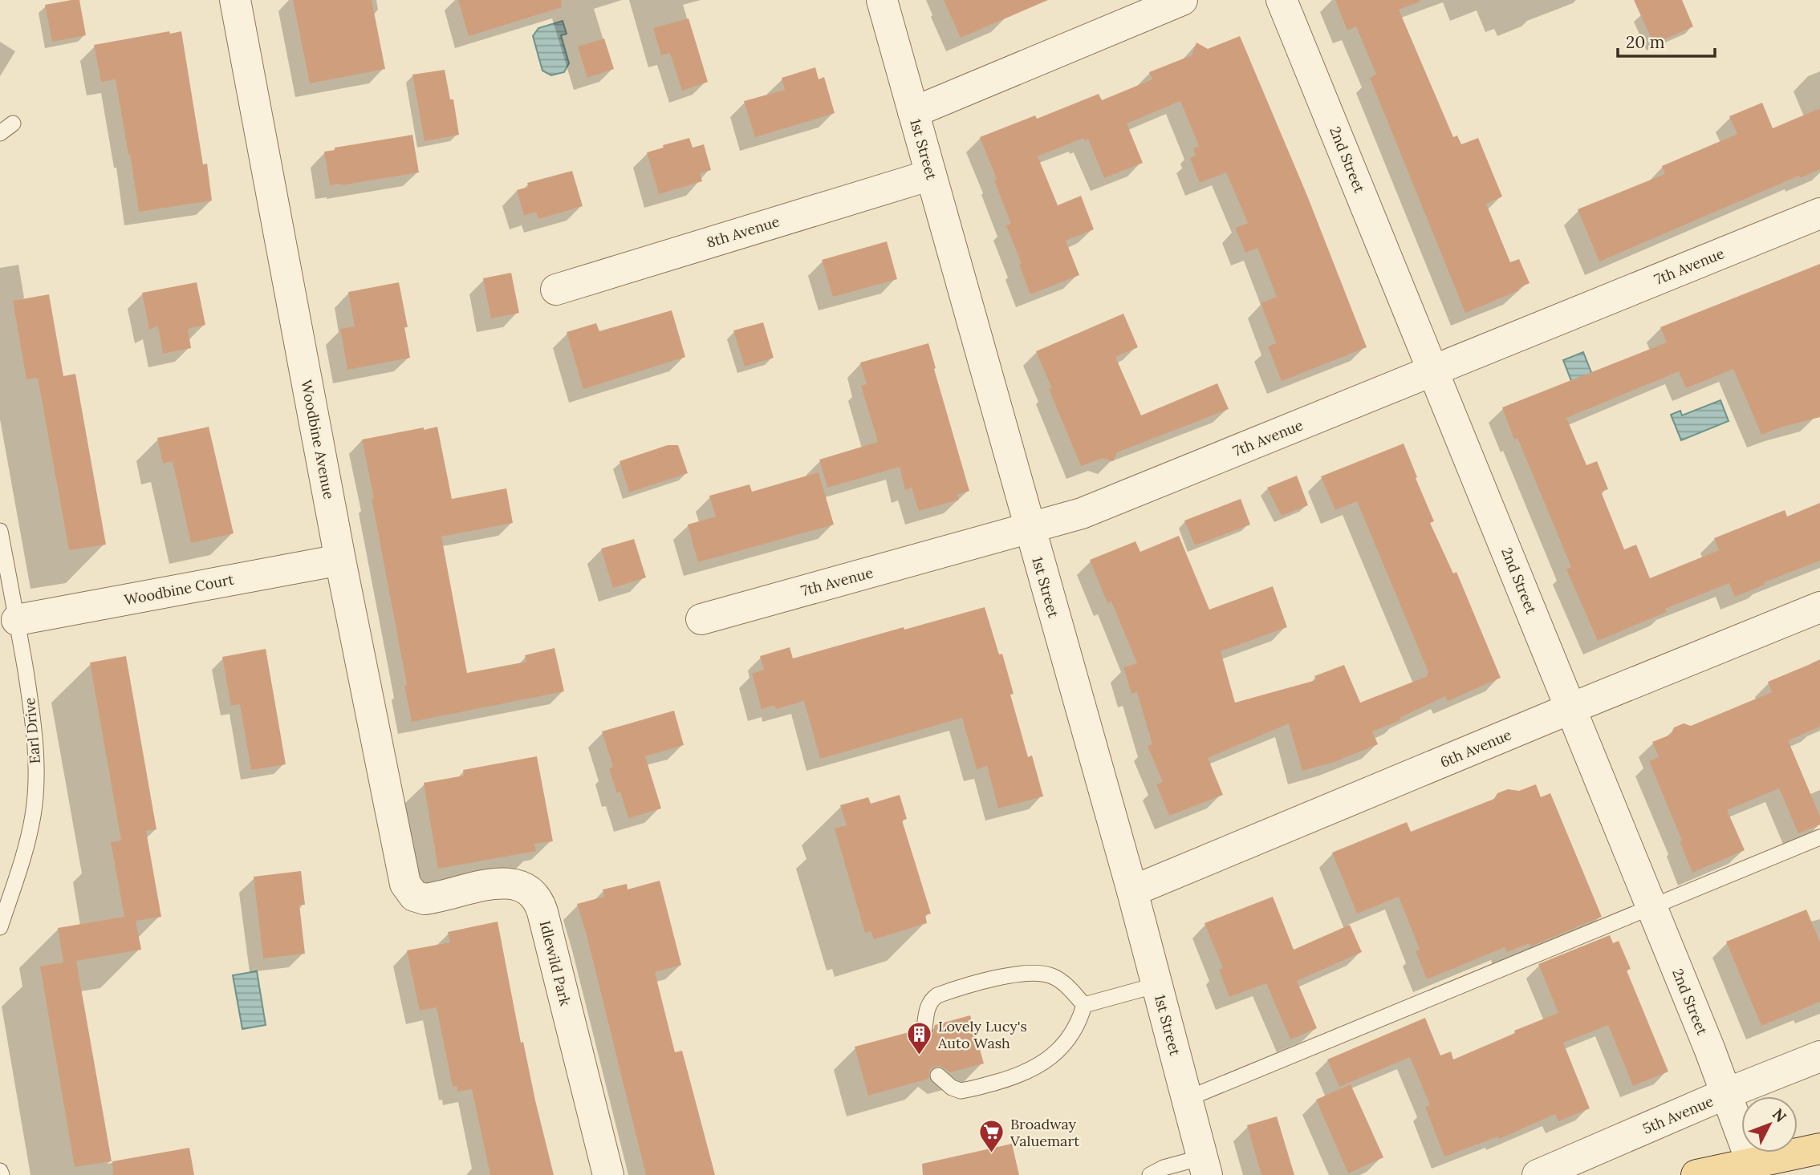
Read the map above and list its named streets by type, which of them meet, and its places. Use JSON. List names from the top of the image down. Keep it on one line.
{"streets":{"street":["1st Street","2nd Street","8th Avenue","7th Avenue","Woodbine Avenue","Woodbine Court","6th Avenue","Idlewild Park","5th Avenue"],"lane":["Earl Drive"]},"crossings":[["1st Street","8th Avenue"],["1st Street","7th Avenue"],["1st Street","6th Avenue"],["2nd Street","7th Avenue"],["2nd Street","6th Avenue"],["2nd Street","5th Avenue"],["Woodbine Avenue","Woodbine Court"],["Woodbine Avenue","Idlewild Park"],["Woodbine Court","Earl Drive"]],"places":{"building":["Lovely Lucy's Auto Wash"],"supermarket":["Broadway Valuemart"]},"scale_bar":"20 m","north":"top right"}
